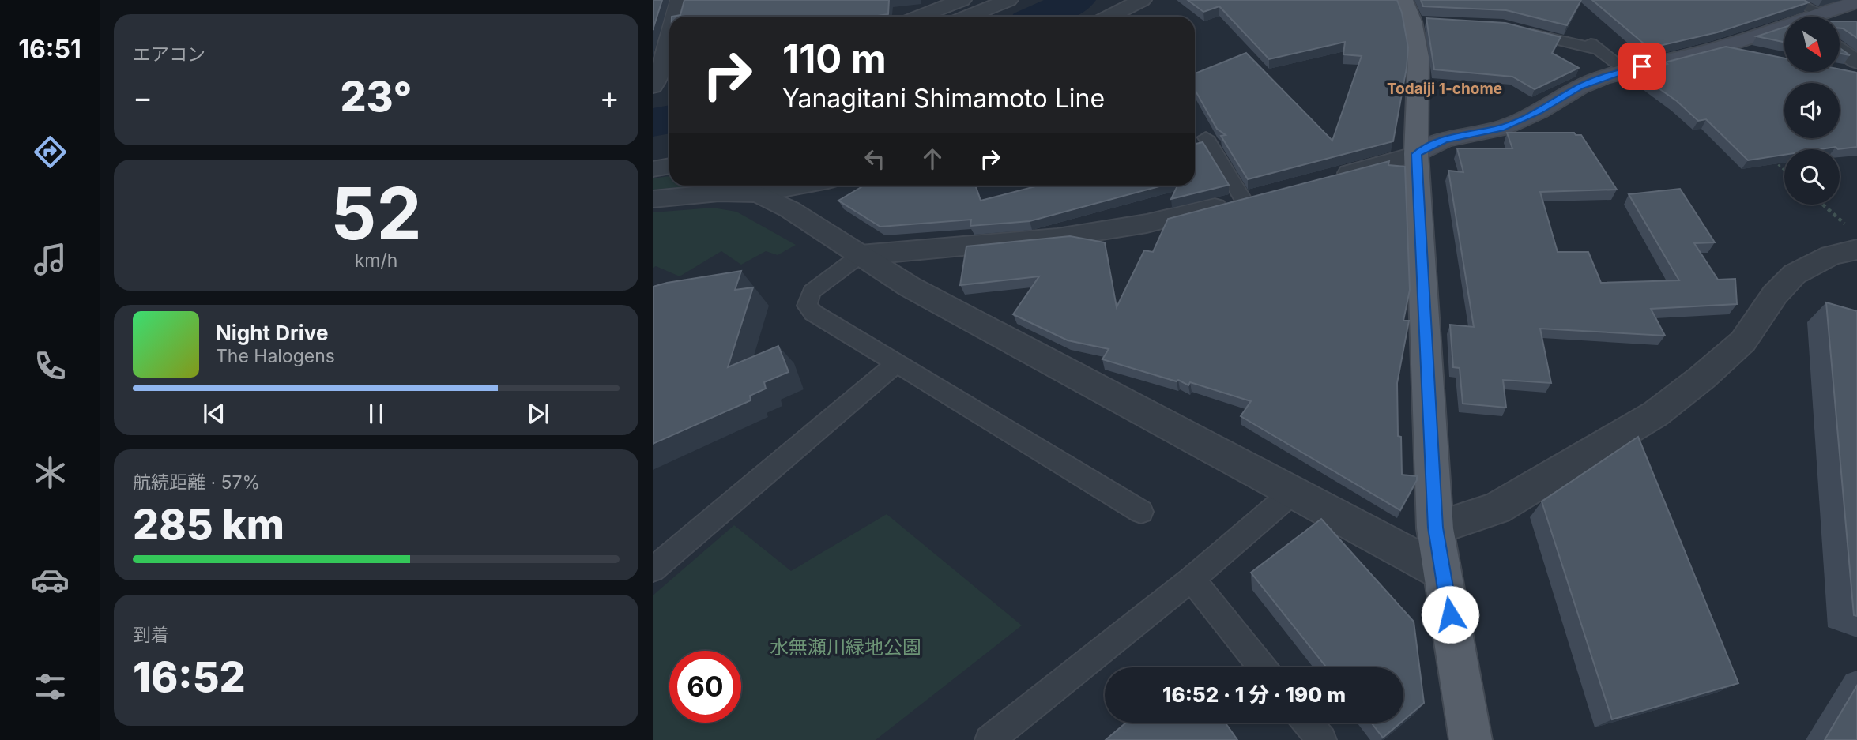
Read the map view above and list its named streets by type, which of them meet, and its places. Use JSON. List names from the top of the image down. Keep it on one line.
{"districts":["Todaiji 1-chome"],"parks":["水無瀬川緑地公園"],"north":"bottom right","page":{"tabs":"16:51","tile":["エアコン",["52","km/h"],["航続距離 · 57%","285 km"],["到着","16:52"]],"turn":["110 m","Yanagitani Shimamoto Line"],"heat":["−","23°","+"],"song":["Night Drive","The Halogens"],"limit":"60","trip":"16:52 · 1 分 · 190 m"}}
